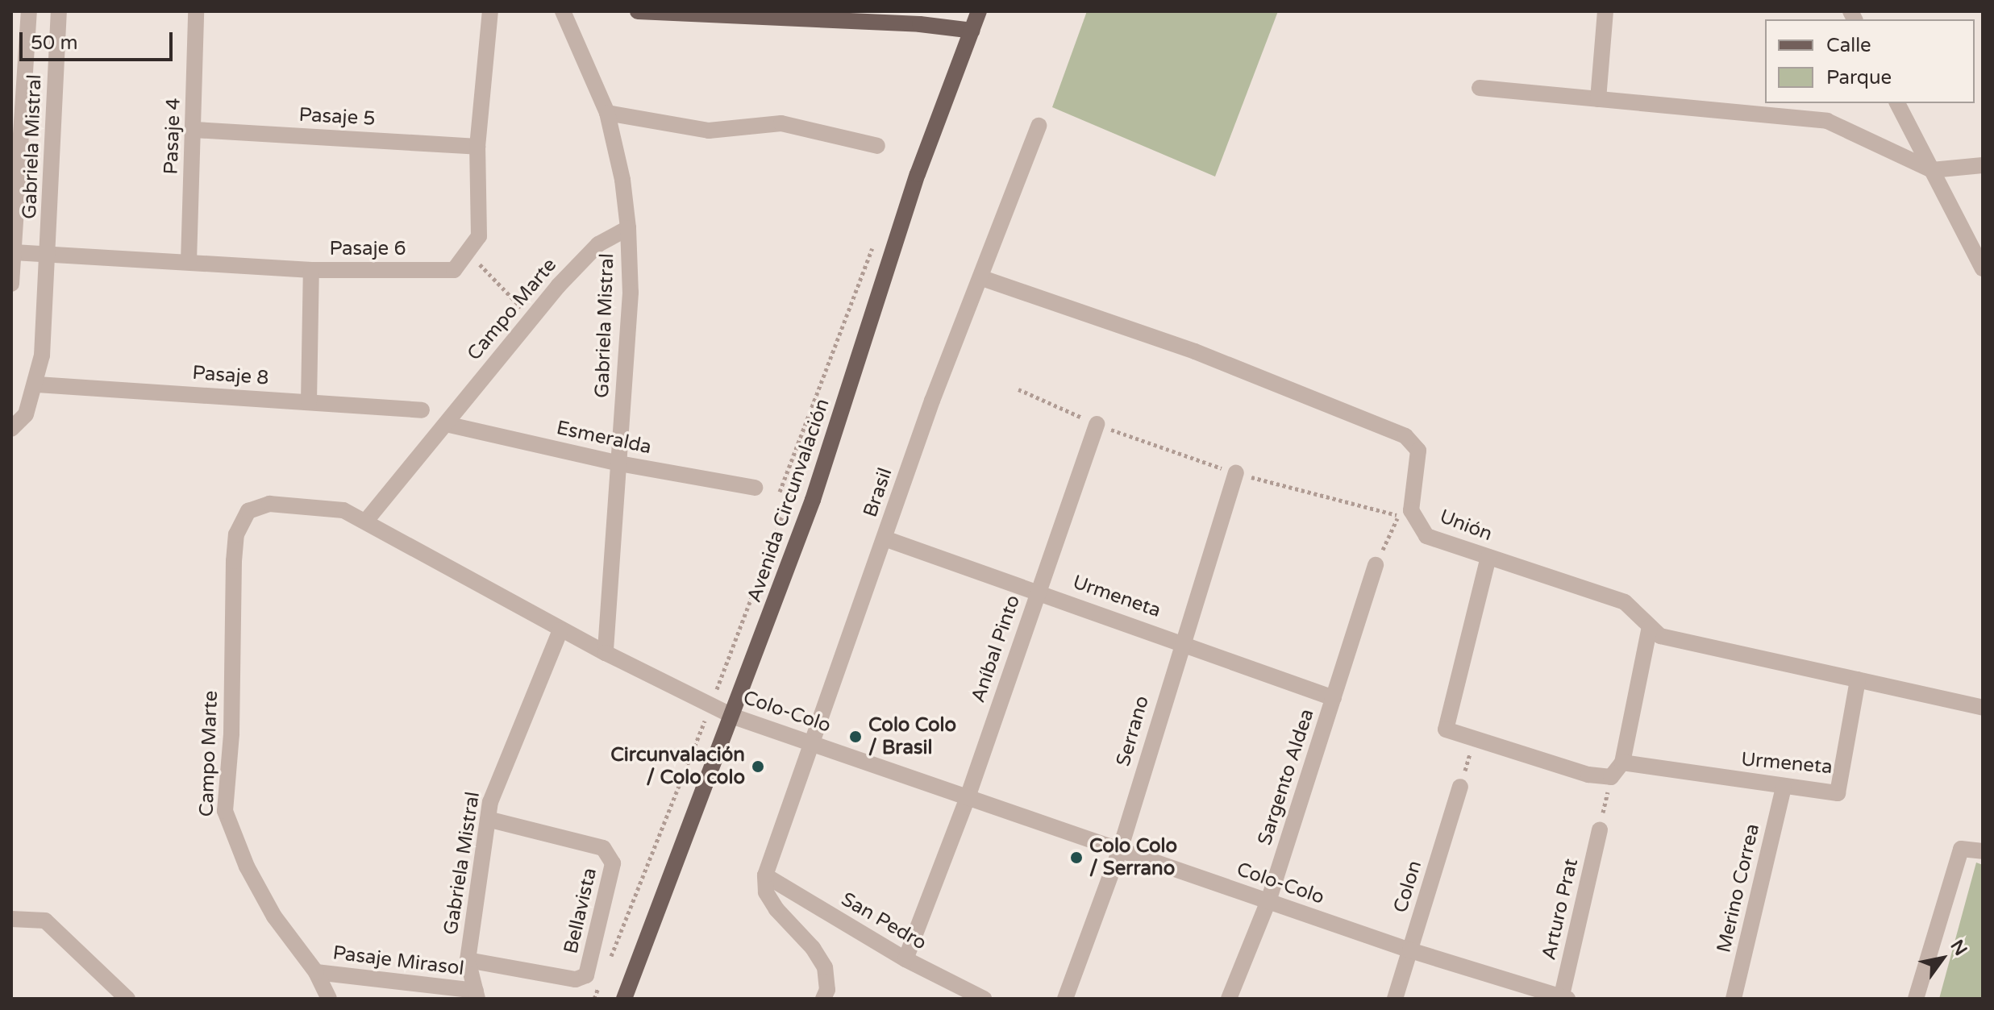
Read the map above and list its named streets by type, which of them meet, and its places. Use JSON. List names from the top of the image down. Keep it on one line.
{"streets":{"main road":["Avenida Circunvalación"],"street":["Pasaje 5","Pasaje 4","Gabriela Mistral","Pasaje 6","Campo Marte","Pasaje 8","Esmeralda","Brasil","Unión","Urmeneta","Aníbal Pinto","Colo-Colo","Serrano","Sargento Aldea","Colon","Merino Correa","Arturo Prat","Bellavista","San Pedro","Pasaje Mirasol"]},"crossings":[["Pasaje 5","Pasaje 4"],["Pasaje 4","Pasaje 6"],["Gabriela Mistral","Pasaje 6"],["Gabriela Mistral","Campo Marte"],["Gabriela Mistral","Pasaje 8"],["Gabriela Mistral","Esmeralda"],["Gabriela Mistral","Colo-Colo"],["Gabriela Mistral","Bellavista"],["Gabriela Mistral","Pasaje Mirasol"],["Campo Marte","Esmeralda"],["Campo Marte","Colo-Colo"],["Campo Marte","Pasaje Mirasol"],["Brasil","Urmeneta"],["Brasil","Colo-Colo"],["Brasil","San Pedro"],["Avenida Circunvalación","Colo-Colo"],["Unión","Urmeneta"],["Urmeneta","Aníbal Pinto"],["Urmeneta","Serrano"],["Urmeneta","Sargento Aldea"],["Urmeneta","Merino Correa"],["Aníbal Pinto","Colo-Colo"],["Aníbal Pinto","San Pedro"],["Colo-Colo","Serrano"],["Colo-Colo","Sargento Aldea"],["Colo-Colo","Colon"],["Colo-Colo","Arturo Prat"],["Bellavista","Pasaje Mirasol"]],"places":["Colo Colo / Brasil","Circunvalación / Colo colo","Colo Colo / Serrano"],"legend":["Calle","Parque"],"scale_bar":"50 m","north":"top right"}
